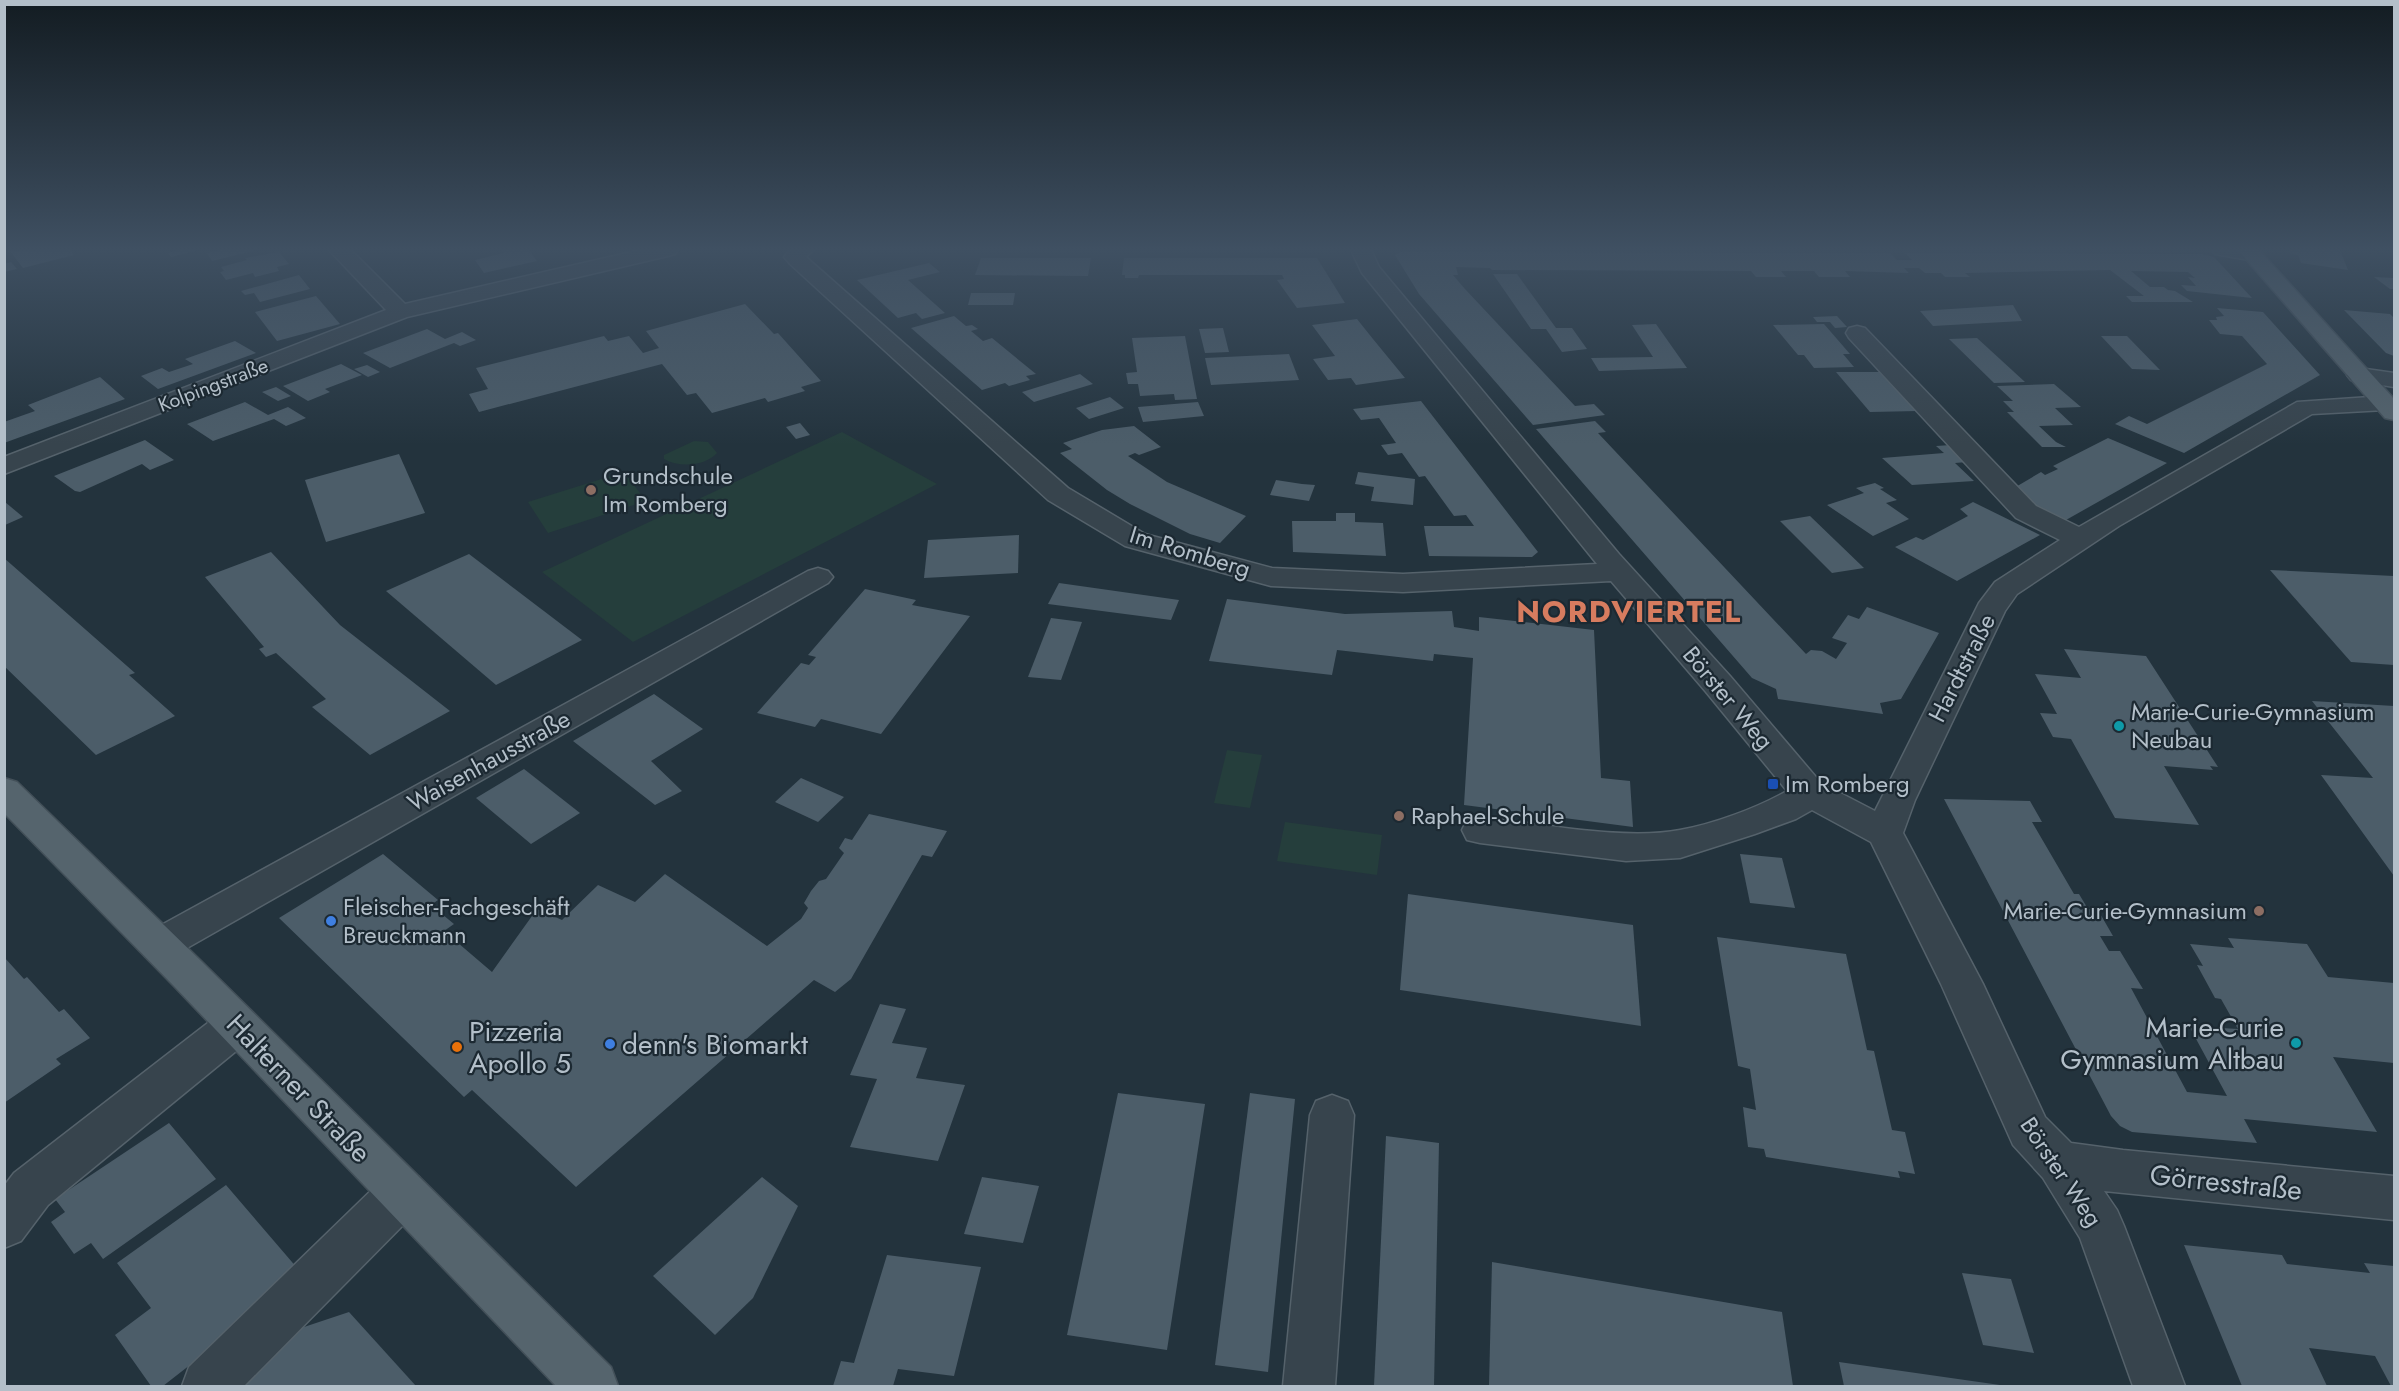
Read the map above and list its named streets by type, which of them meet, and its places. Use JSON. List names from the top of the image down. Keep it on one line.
{"streets":{"main road":["Halterner Straße"],"street":["Kolpingstraße","Im Romberg","Hardtstraße","Börster Weg","Waisenhausstraße","Görresstraße"]},"crossings":[["Im Romberg","Börster Weg"],["Hardtstraße","Börster Weg"],["Börster Weg","Görresstraße"],["Waisenhausstraße","Halterner Straße"]],"districts":["NORDVIERTEL"],"places":{"other":["Grundschule Im Romberg","Marie-Curie-Gymnasium Neubau","Raphael-Schule","Marie-Curie-Gymnasium","Fleischer-Fachgeschäft Breuckmann","Marie-Curie Gymnasium Altbau","denn's Biomarkt","Pizzeria Apollo 5"],"transit":["Im Romberg"]}}
